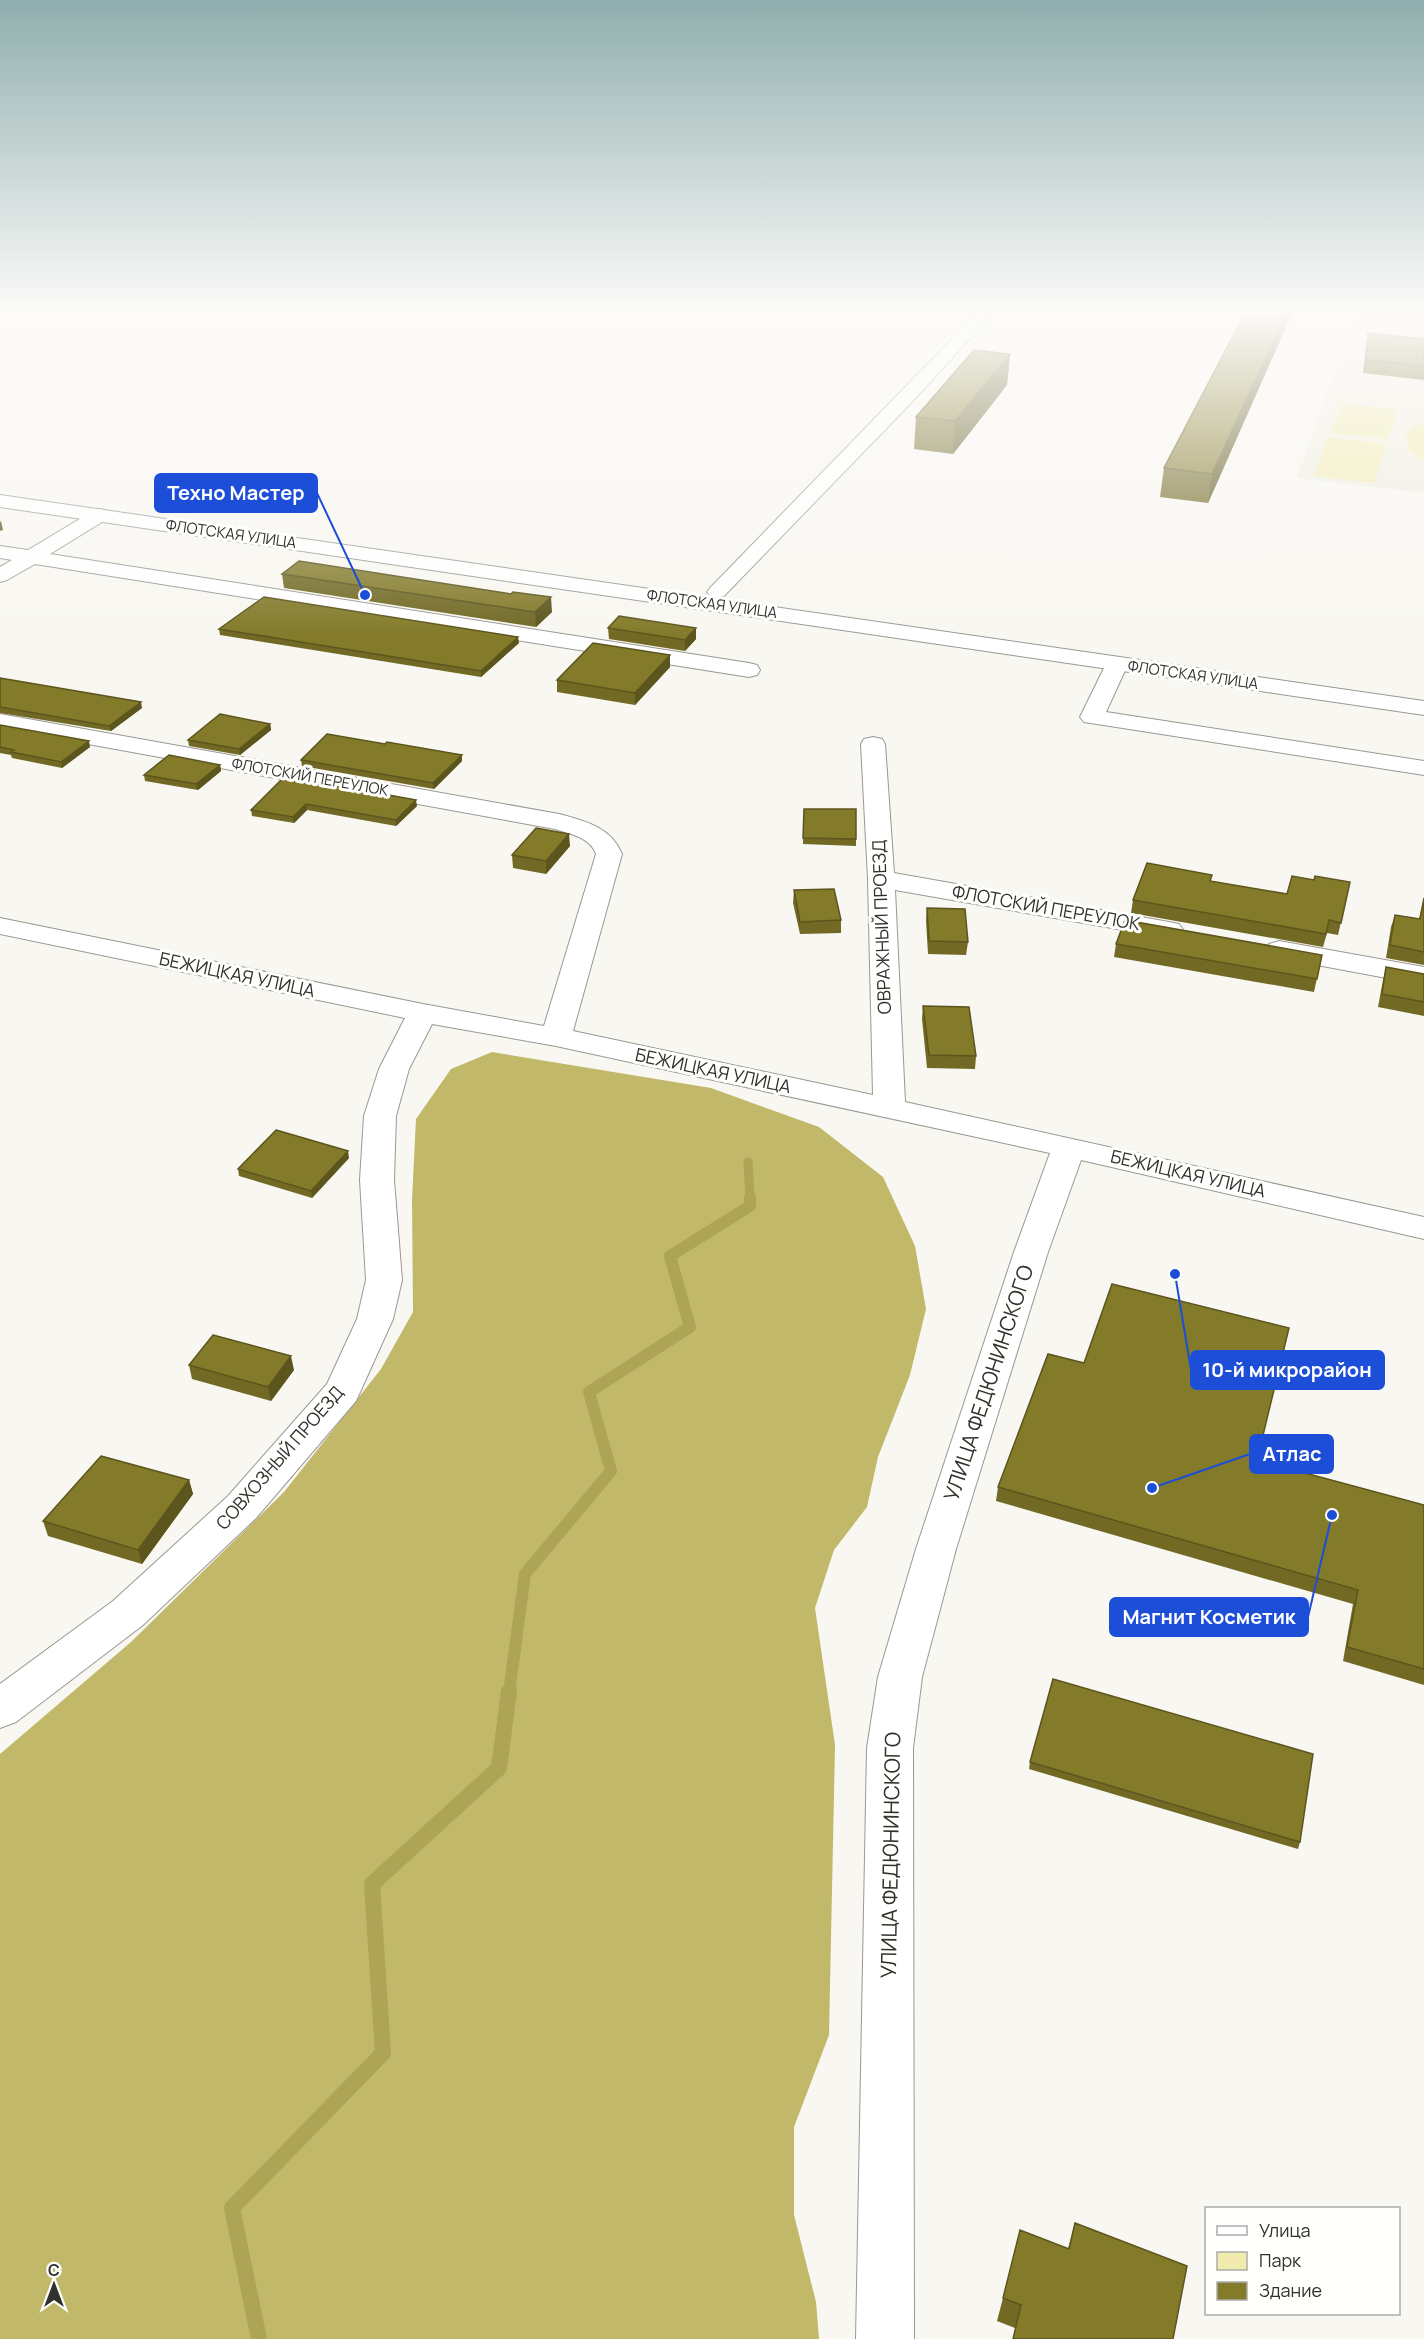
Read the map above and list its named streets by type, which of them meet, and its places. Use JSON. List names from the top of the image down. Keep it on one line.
{"streets":{"street":["ФЛОТСКАЯ УЛИЦА","ФЛОТСКИЙ ПЕРЕУЛОК","ОВРАЖНЫЙ ПРОЕЗД","БЕЖИЦКАЯ УЛИЦА","УЛИЦА ФЕДЮНИНСКОГО","СОВХОЗНЫЙ ПРОЕЗД"]},"crossings":[["ФЛОТСКИЙ ПЕРЕУЛОК","ОВРАЖНЫЙ ПРОЕЗД"],["ФЛОТСКИЙ ПЕРЕУЛОК","БЕЖИЦКАЯ УЛИЦА"],["ОВРАЖНЫЙ ПРОЕЗД","БЕЖИЦКАЯ УЛИЦА"],["БЕЖИЦКАЯ УЛИЦА","УЛИЦА ФЕДЮНИНСКОГО"],["БЕЖИЦКАЯ УЛИЦА","СОВХОЗНЫЙ ПРОЕЗД"]],"places":["Техно Мастер","10-й микрорайон","Атлас","Магнит Косметик"],"legend":["Улица","Парк","Здание"],"north":"top"}
